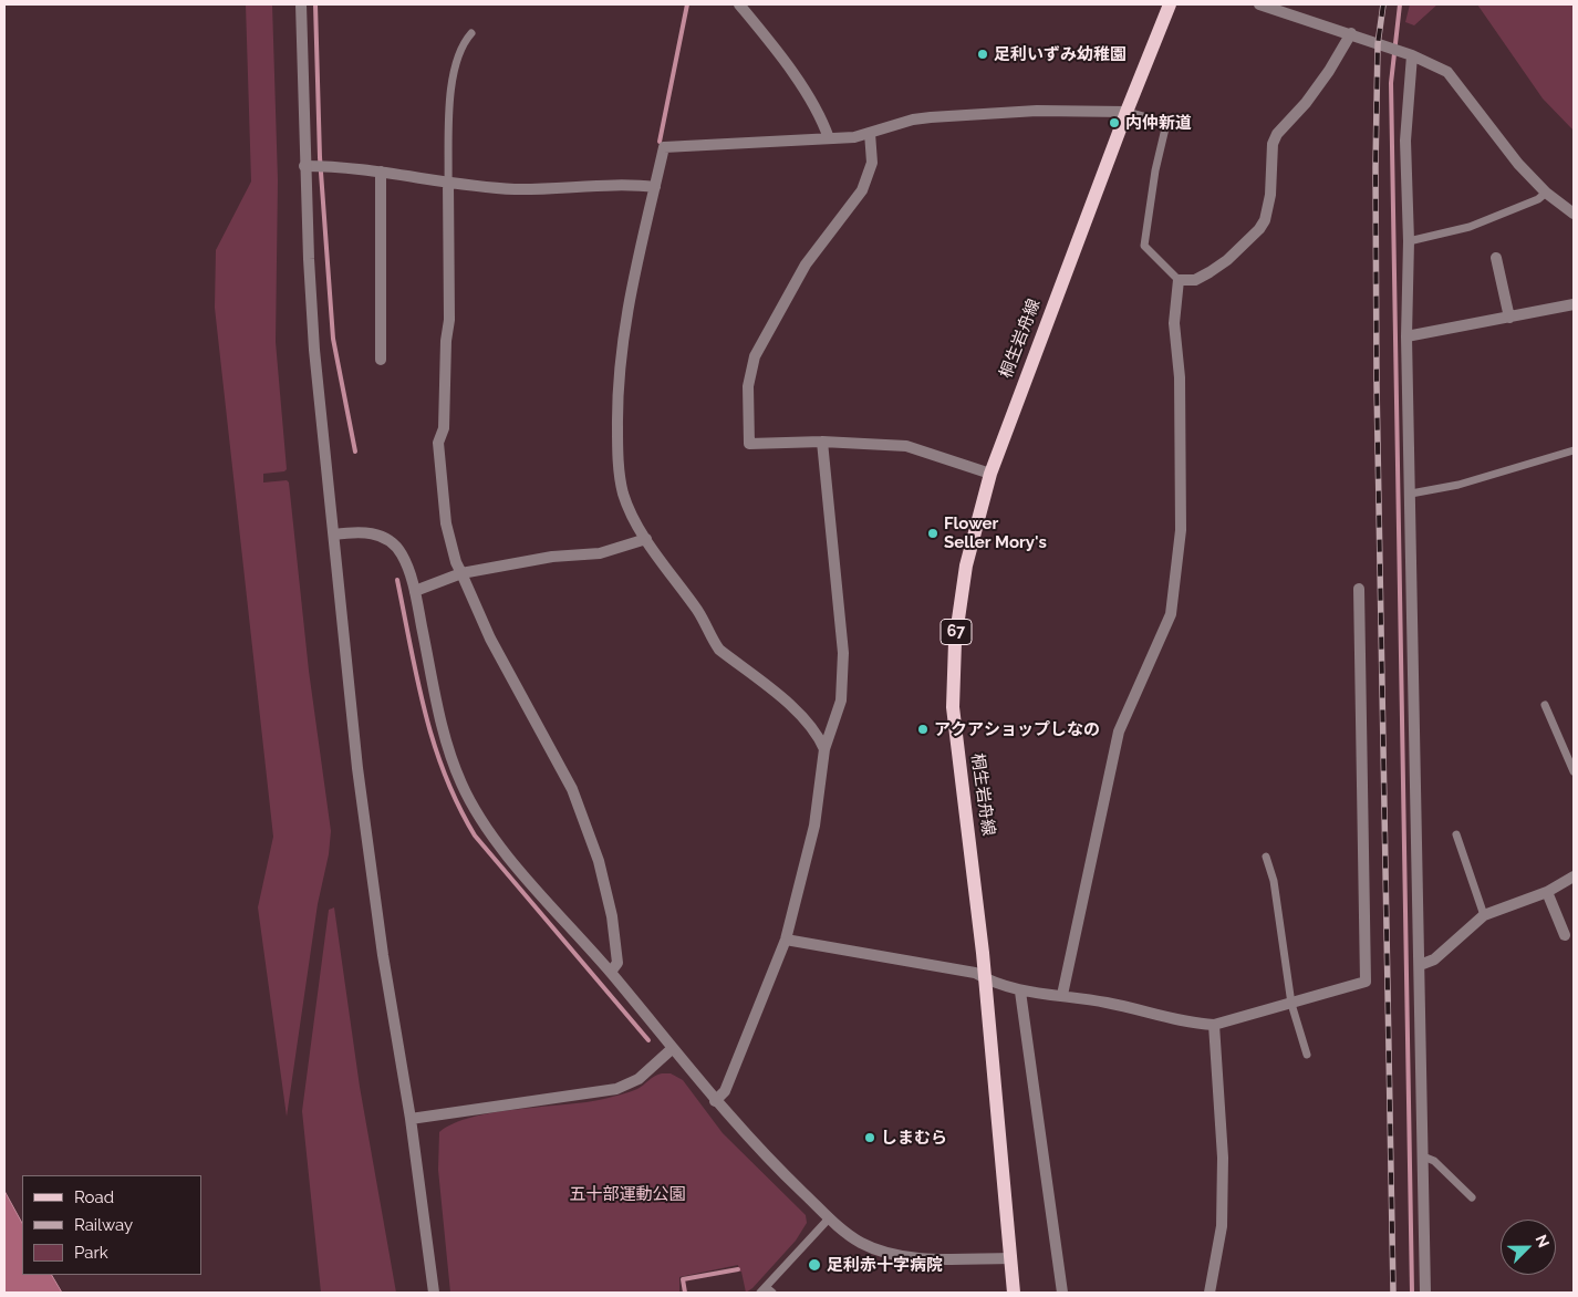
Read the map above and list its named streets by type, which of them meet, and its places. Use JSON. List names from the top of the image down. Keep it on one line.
{"streets":{"main road":["桐生岩舟線","67"]},"parks":["五十部運動公園"],"places":["足利いずみ幼稚園","内仲新道","Flower Seller Mory's","アクアショップしなの","しまむら","足利赤十字病院"],"legend":["Road","Railway","Park"],"north":"top right"}
